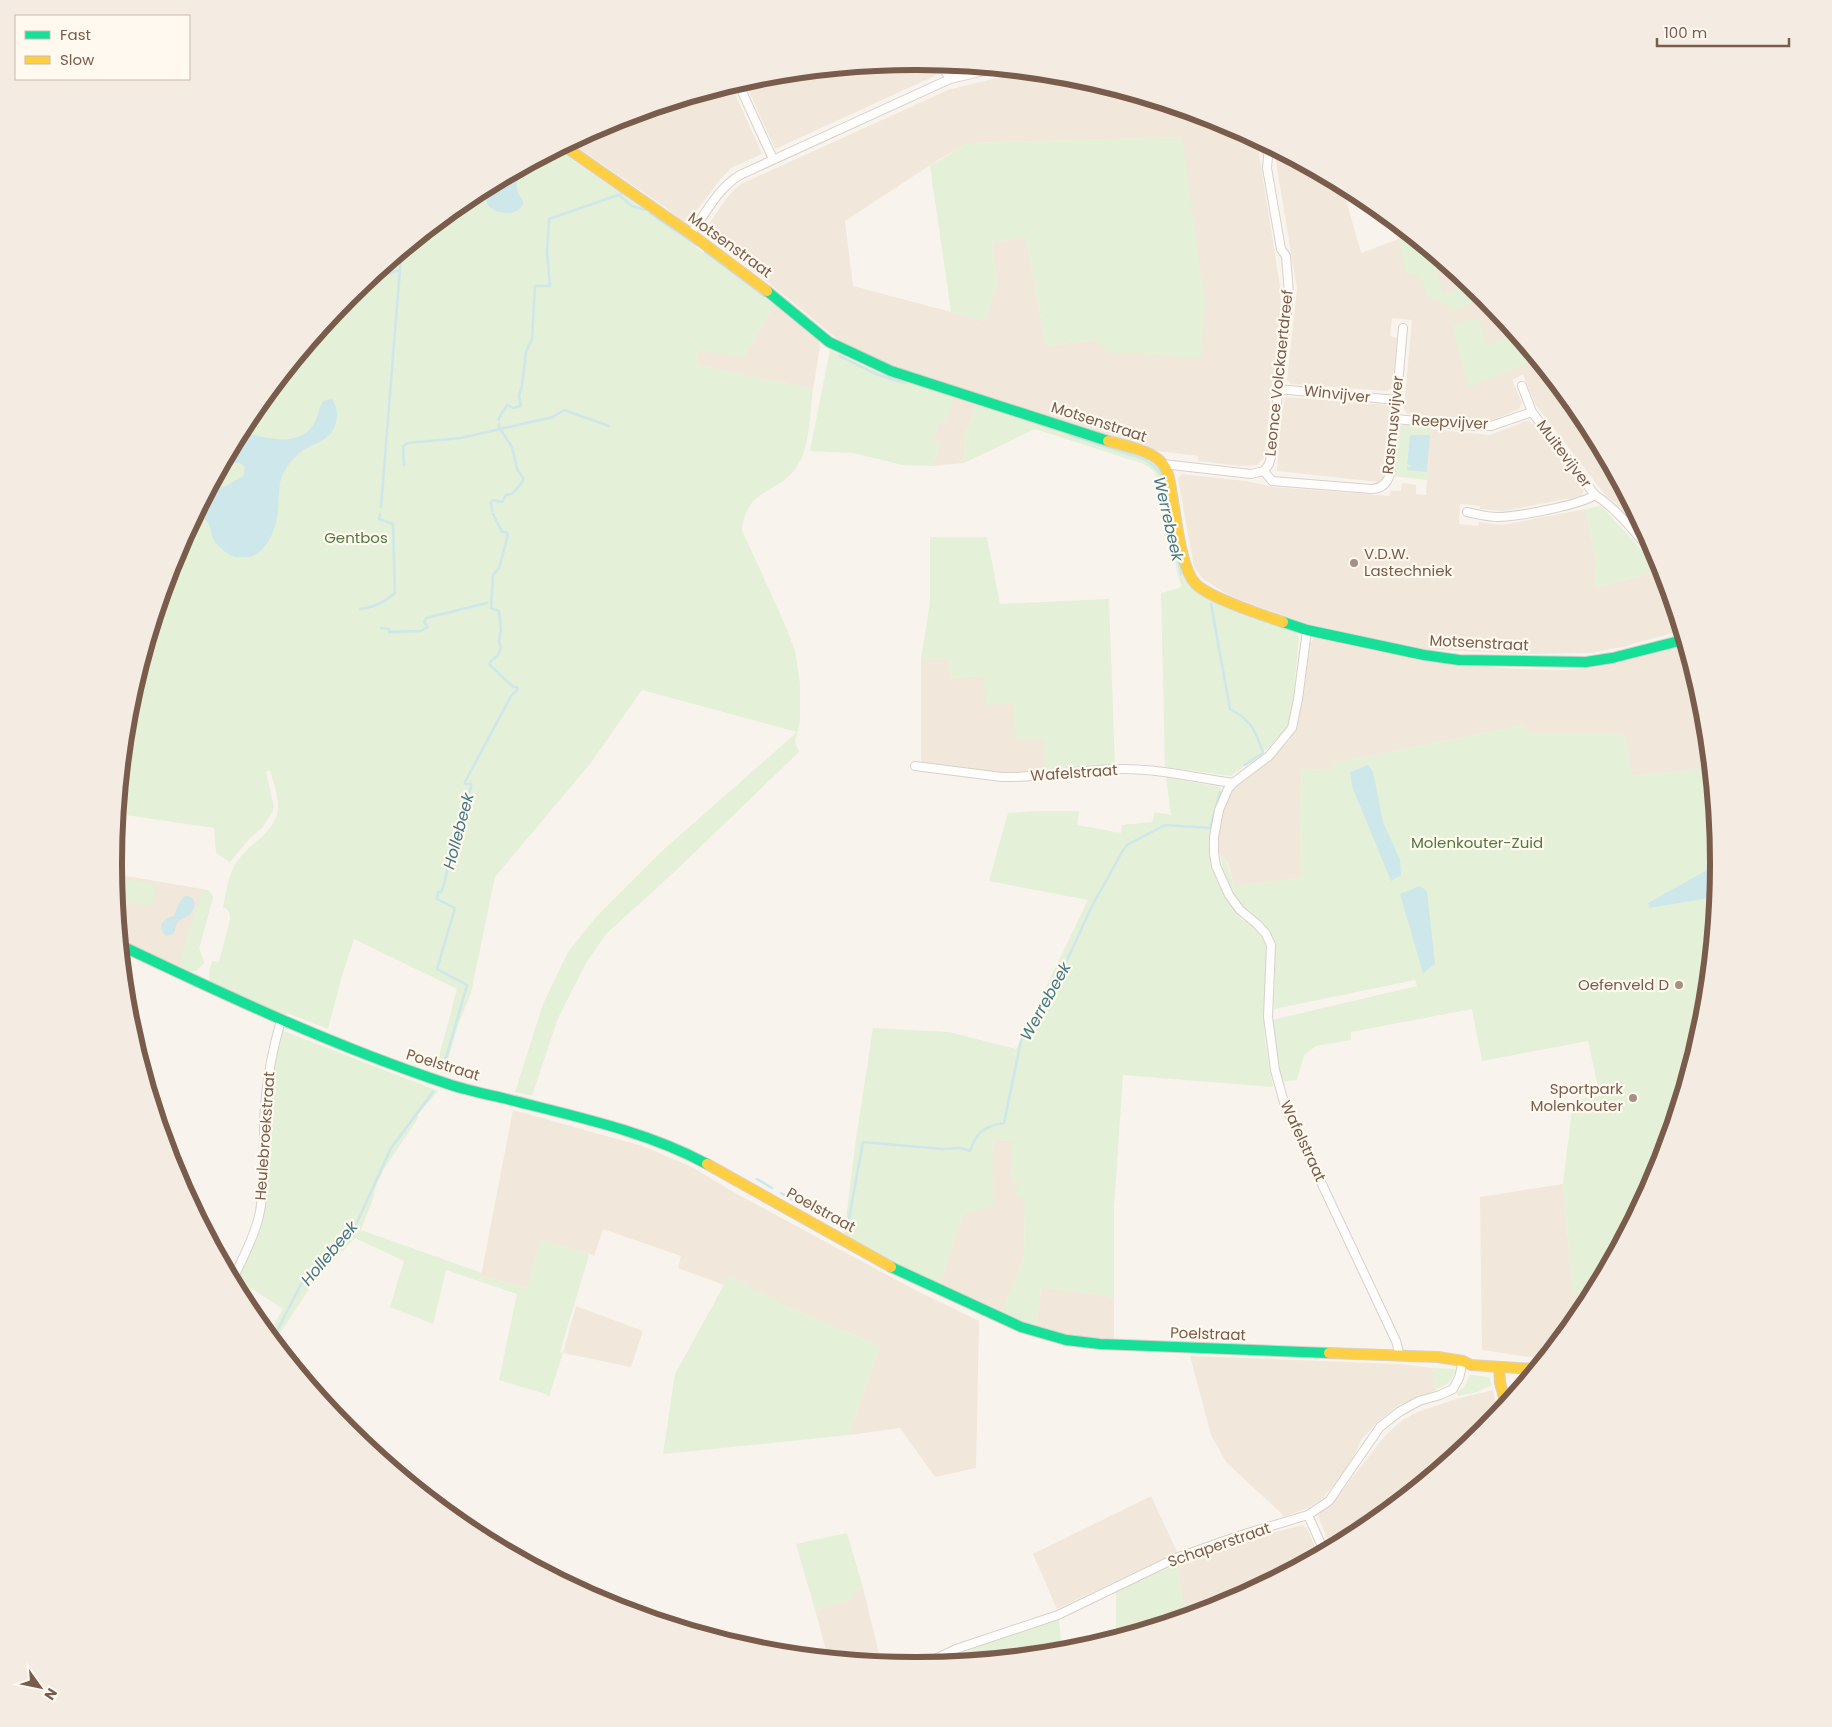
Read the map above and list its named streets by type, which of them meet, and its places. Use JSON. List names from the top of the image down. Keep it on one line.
{"streets":{"street":["Motsenstraat","Leonce Volckaertdreef","Winvijver","Reepvijver","Rasmusvijver","Muitevijver","Wafelstraat","Poelstraat","Heulebroekstraat","Schaperstraat"]},"crossings":[["Motsenstraat","Leonce Volckaertdreef"],["Motsenstraat","Wafelstraat"],["Leonce Volckaertdreef","Winvijver"],["Leonce Volckaertdreef","Rasmusvijver"],["Winvijver","Rasmusvijver"],["Reepvijver","Rasmusvijver"],["Reepvijver","Muitevijver"],["Wafelstraat","Poelstraat"],["Poelstraat","Heulebroekstraat"],["Poelstraat","Schaperstraat"]],"water":["Werrebeek","Hollebeek"],"parks":["Gentbos","Molenkouter-Zuid"],"places":["V.D.W. Lastechniek","Oefenveld D","Sportpark Molenkouter"],"legend":["Fast","Slow"],"scale_bar":"100 m","north":"bottom right"}
